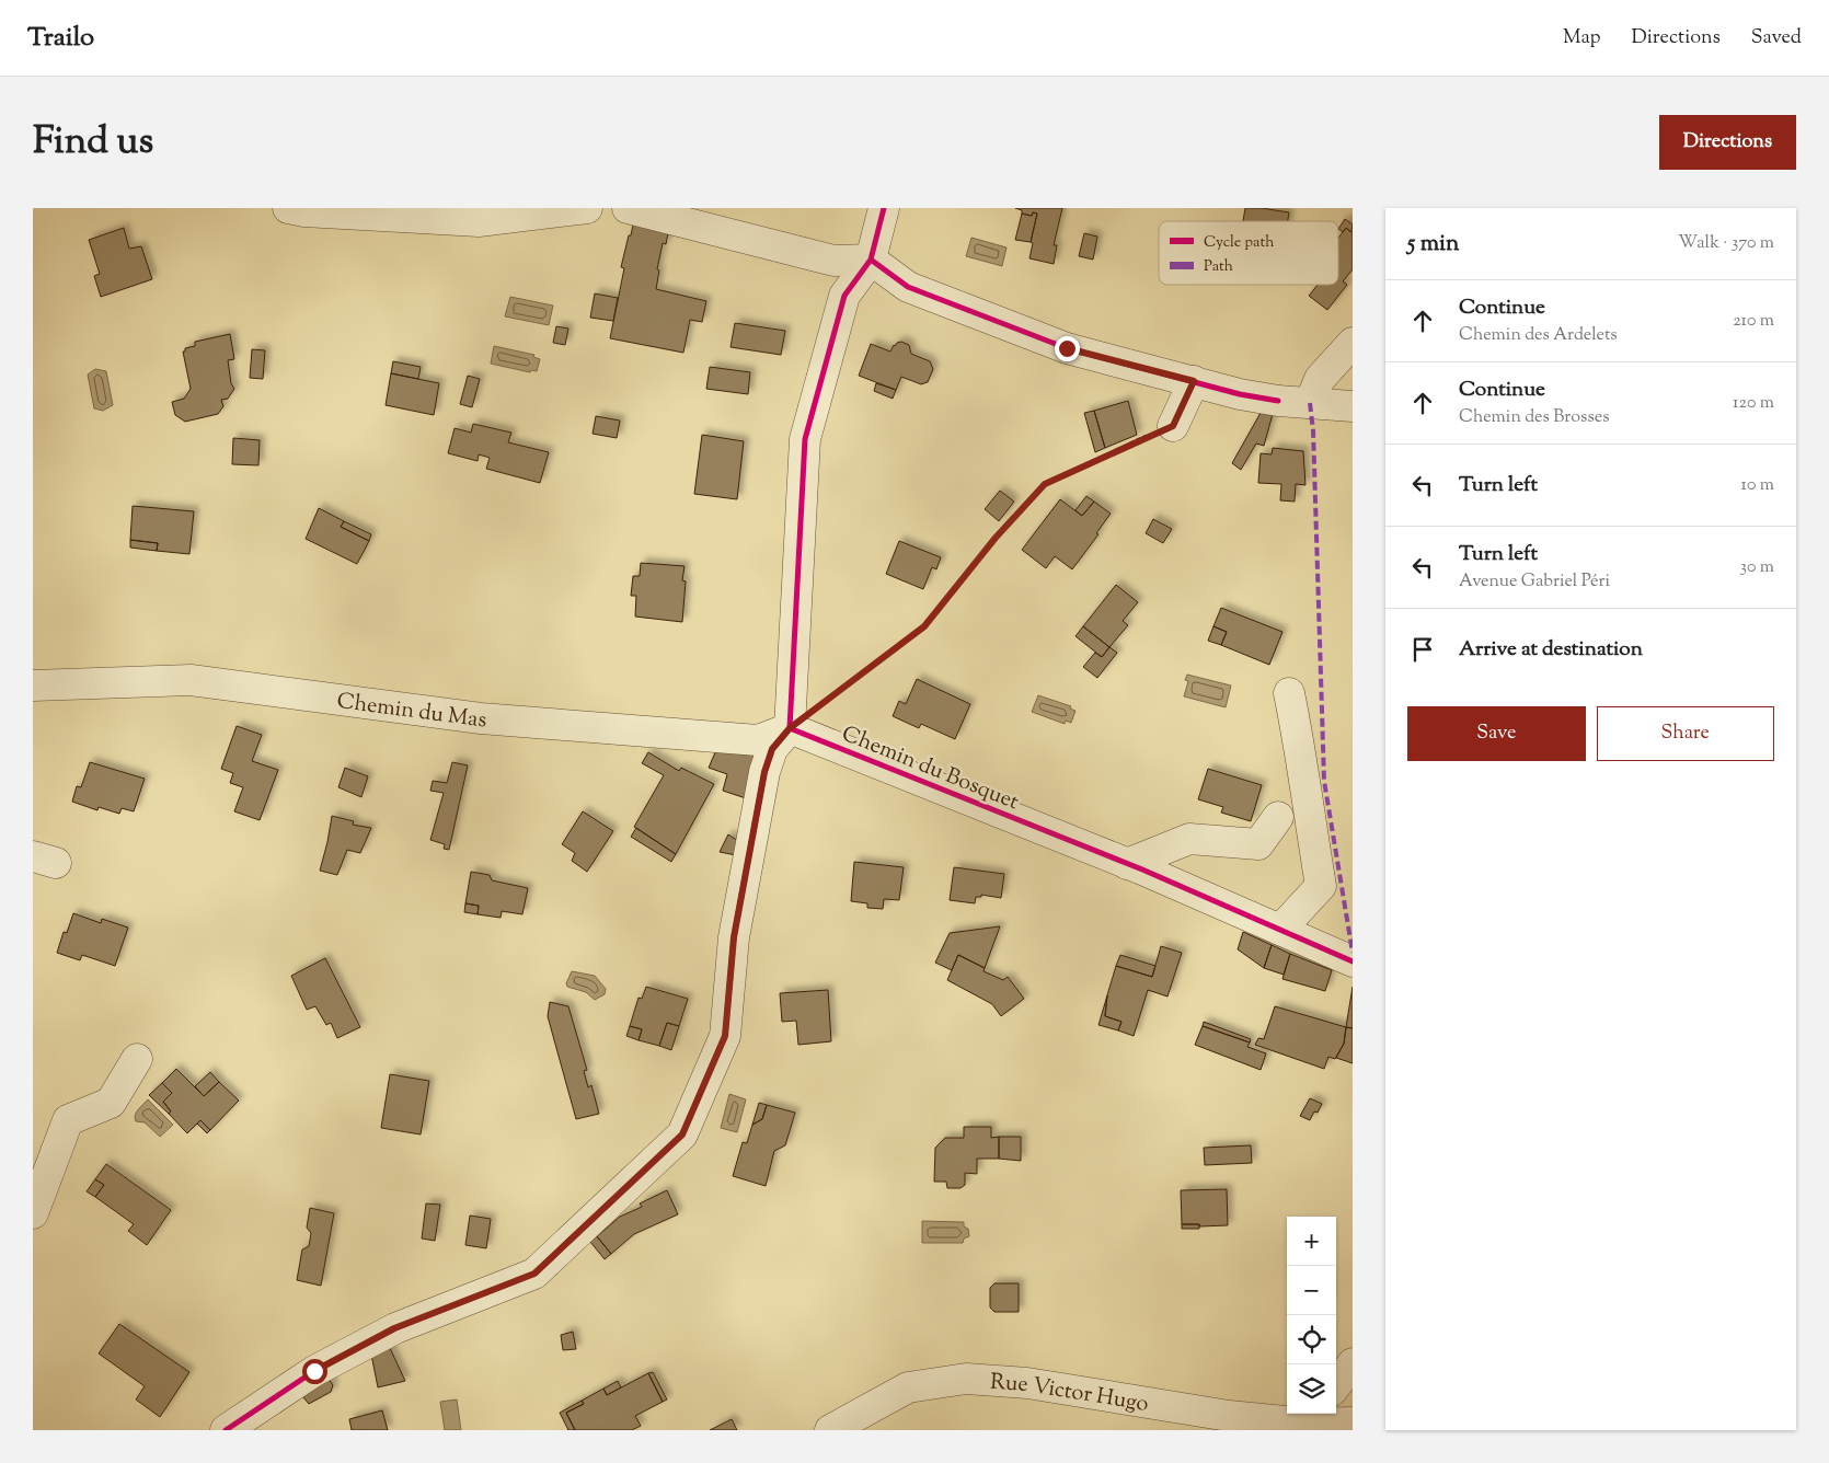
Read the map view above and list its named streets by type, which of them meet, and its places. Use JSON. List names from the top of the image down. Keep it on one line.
{"streets":{"street":["Chemin du Mas","Chemin du Bosquet","Rue Victor Hugo"]},"crossings":[["Chemin du Mas","Chemin du Bosquet"]],"legend":["Cycle path","Path"],"page":{"header":"Trailo","nav":["Map","Directions","Saved"],"title":"Find us","buttons":["Directions",["Save","Share"]],"heading":["5 min","Walk · 370 m"],"list":[["Continue","Chemin des Ardelets","210 m"],["Continue","Chemin des Brosses","120 m"],["Turn left","10 m"],["Turn left","Avenue Gabriel Péri","30 m"],"Arrive at destination"],"map_buttons":["+","−"]}}
